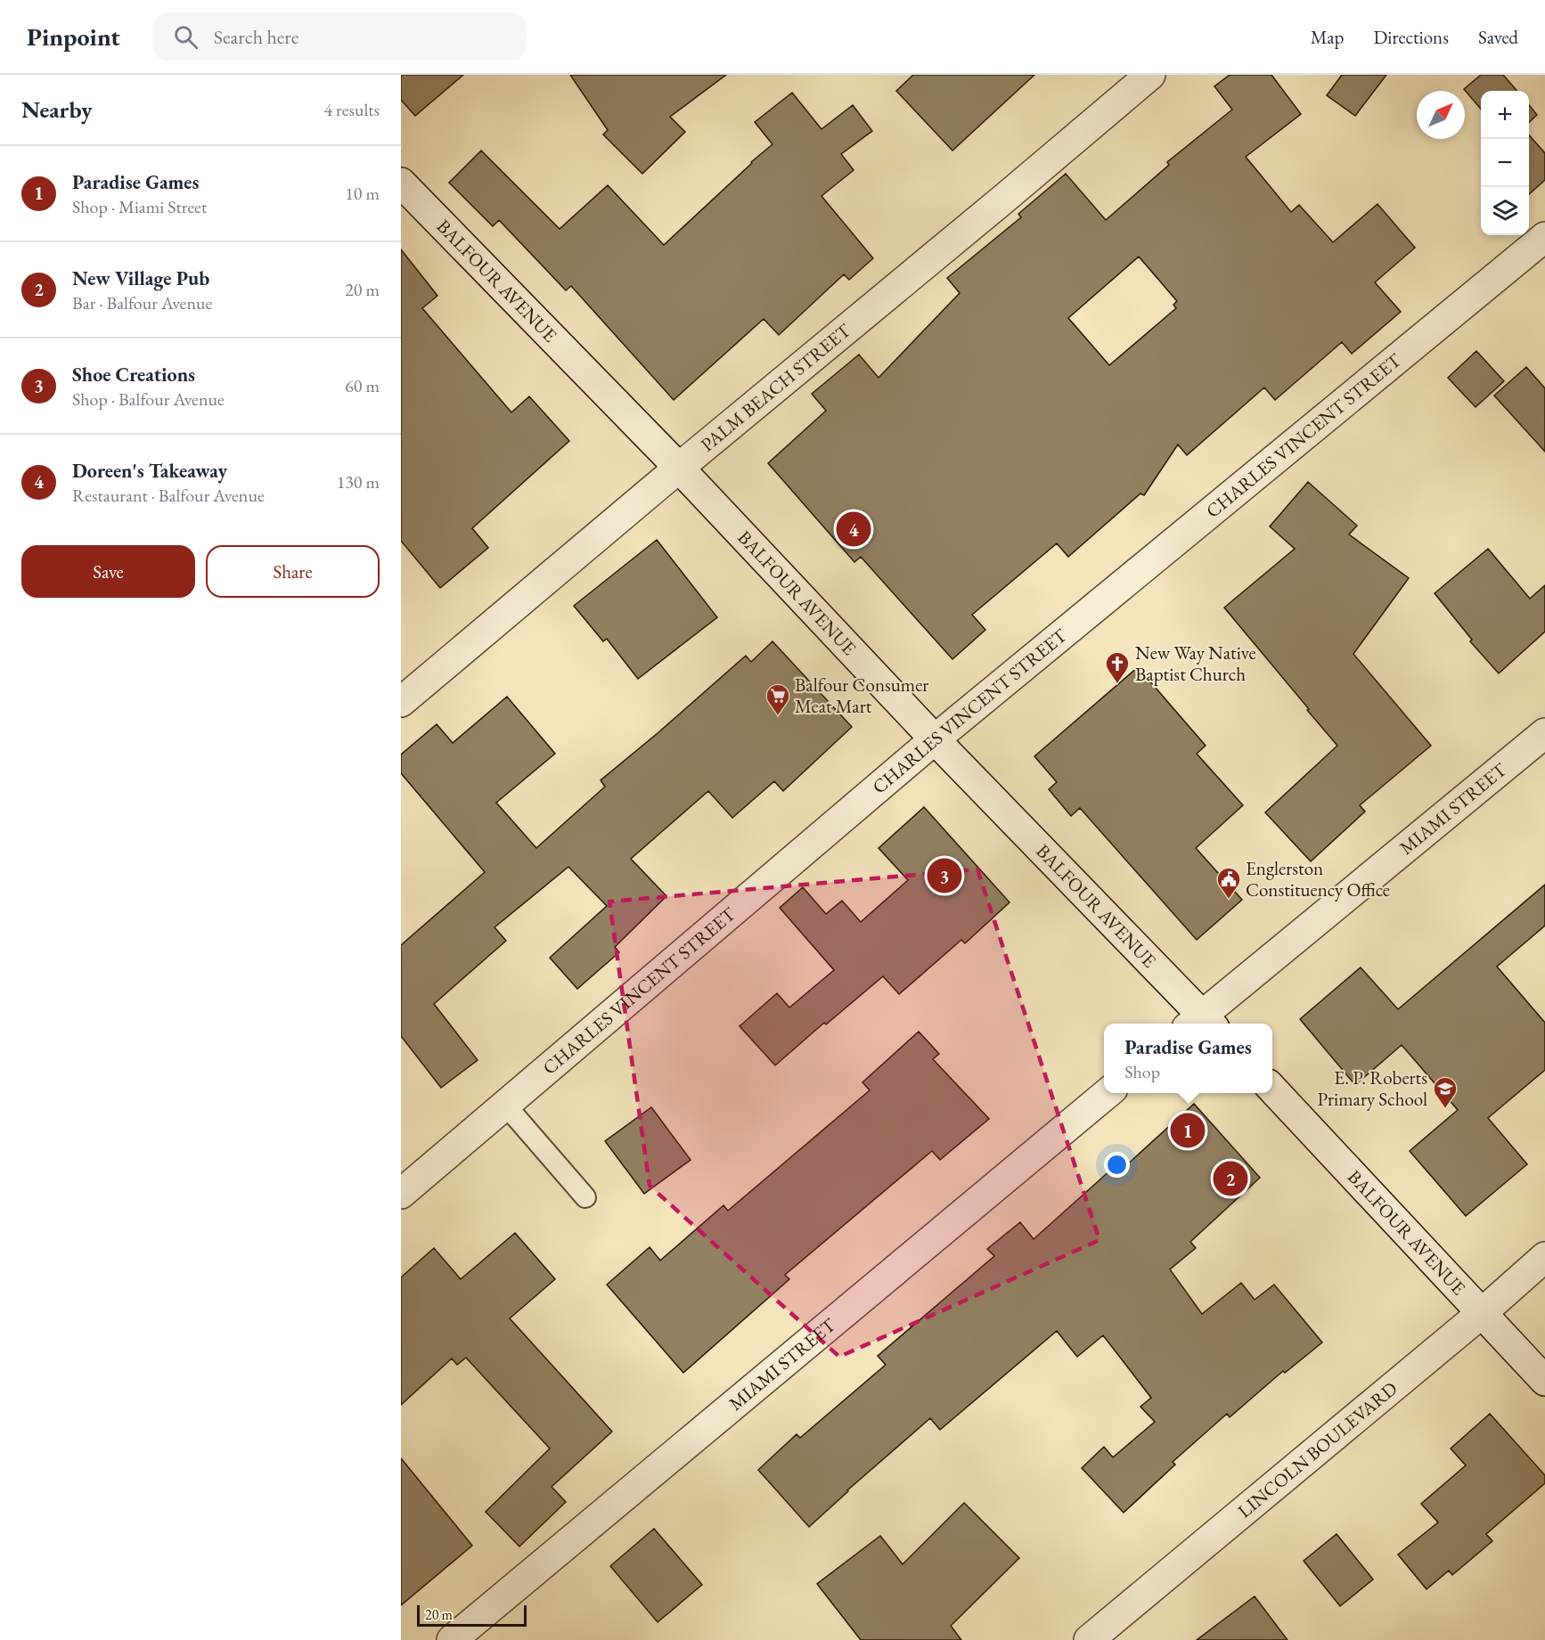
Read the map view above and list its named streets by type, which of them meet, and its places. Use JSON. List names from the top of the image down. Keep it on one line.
{"streets":{"street":["BALFOUR AVENUE","PALM BEACH STREET","CHARLES VINCENT STREET","MIAMI STREET","LINCOLN BOULEVARD"]},"crossings":[["BALFOUR AVENUE","PALM BEACH STREET"],["BALFOUR AVENUE","CHARLES VINCENT STREET"],["BALFOUR AVENUE","MIAMI STREET"],["BALFOUR AVENUE","LINCOLN BOULEVARD"]],"places":{"church":["New Way Native Baptist Church"],"supermarket":["Balfour Consumer Meat Mart"],"public building":["Englerston Constituency Office"],"school or university":["E. P. Roberts Primary School"]},"scale_bar":"20 m","north":"top right","page":{"header":"Pinpoint","search":"Search here","nav":["Map","Directions","Saved"],"heading":["Nearby","4 results"],"map_buttons":["+","−"],"list":[{"mark":"1","name":"Paradise Games","note":"Shop · Miami Street","value":"10 m"},{"mark":"2","name":"New Village Pub","note":"Bar · Balfour Avenue","value":"20 m"},{"mark":"3","name":"Shoe Creations","note":"Shop · Balfour Avenue","value":"60 m"},{"mark":"4","name":"Doreen's Takeaway","note":"Restaurant · Balfour Avenue","value":"130 m"}],"pins":["4","3","1","2"],"buttons":["Save","Share"],"popup":["Paradise Games","Shop"],"scale":"20 m"}}
